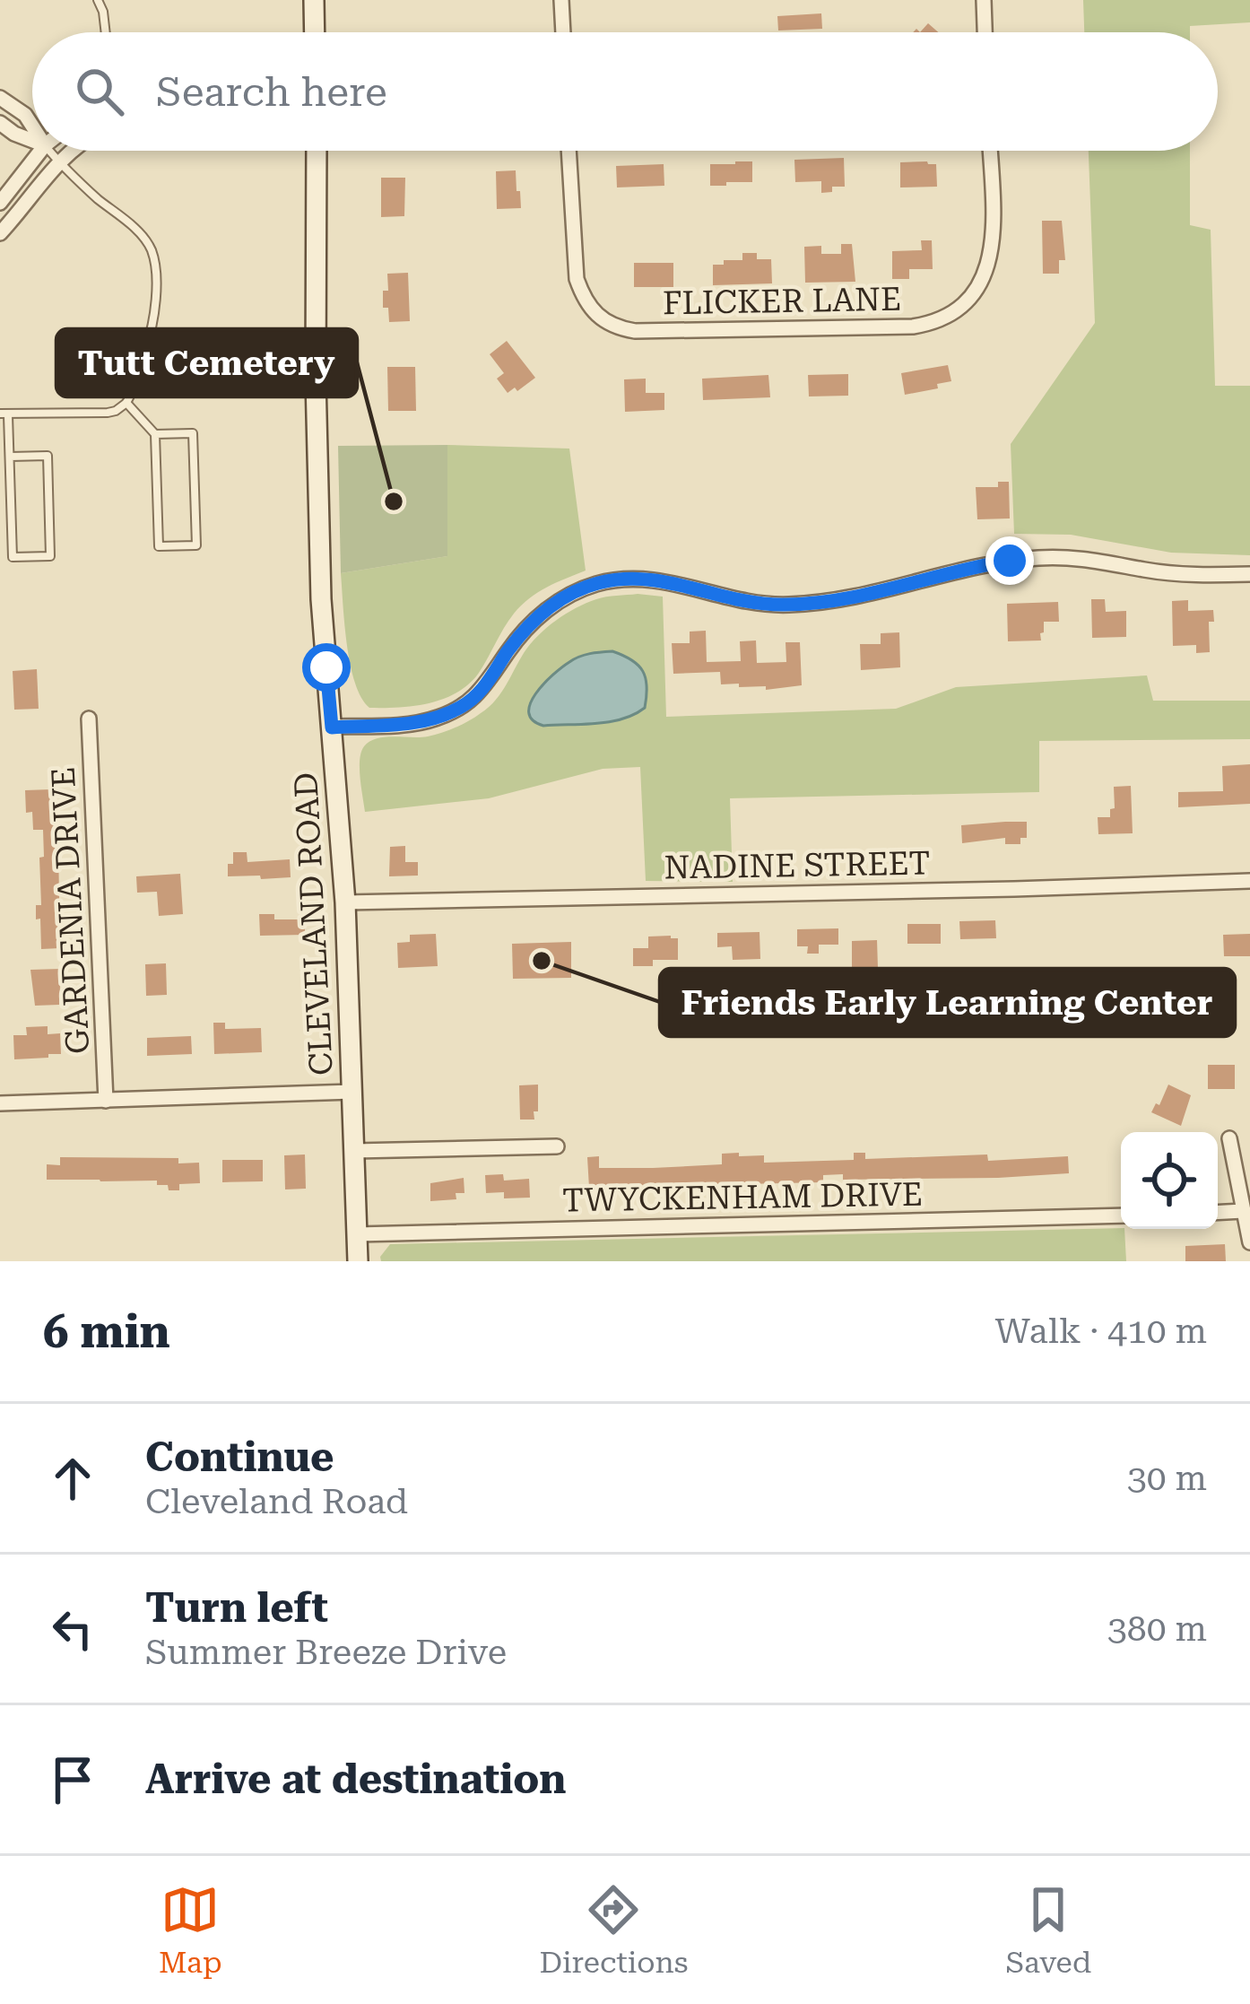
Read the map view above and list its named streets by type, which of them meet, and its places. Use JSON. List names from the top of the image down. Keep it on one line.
{"streets":{"main road":["CLEVELAND ROAD"],"street":["FLICKER LANE","NADINE STREET","GARDENIA DRIVE","TWYCKENHAM DRIVE"]},"crossings":[["NADINE STREET","CLEVELAND ROAD"],["CLEVELAND ROAD","TWYCKENHAM DRIVE"]],"places":["Tutt Cemetery","Friends Early Learning Center"],"page":{"search":"Search here","heading":["6 min","Walk · 410 m"],"list":[["Continue","Cleveland Road","30 m"],["Turn left","Summer Breeze Drive","380 m"],"Arrive at destination"],"nav":["Map","Directions","Saved"]}}
